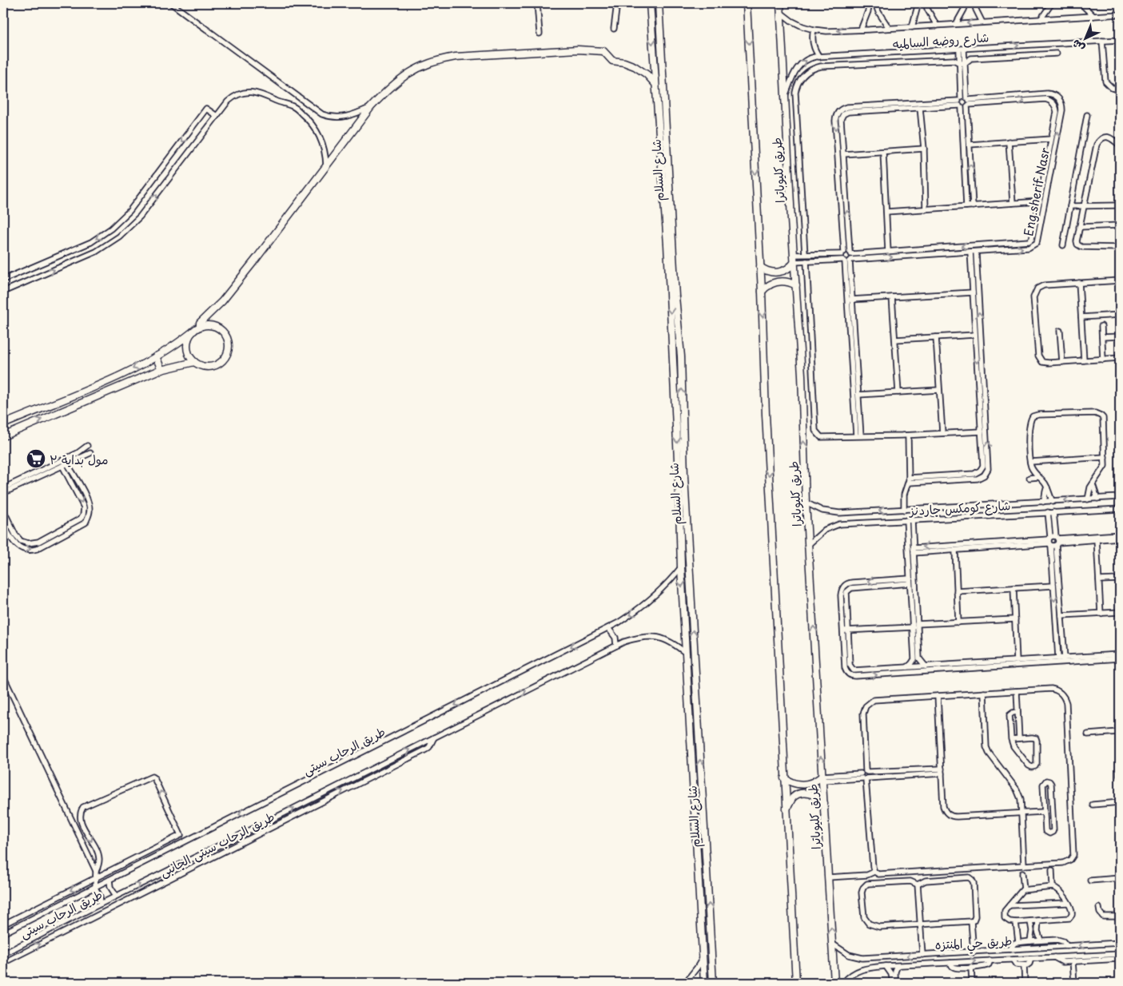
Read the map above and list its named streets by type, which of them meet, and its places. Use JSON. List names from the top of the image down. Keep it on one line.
{"streets":{"main road":["شارع السلام","طريق كليوباترا"],"street":["شارع روضه السالميه","Eng.sherif Nasr","شارع كومكس جاردنز","طريق الرحاب سيتى","طريق الرحاب سيتى الجانبى","طريق حي المنتزه"]},"crossings":[["شارع روضه السالميه","طريق كليوباترا"],["شارع السلام","طريق الرحاب سيتى"],["طريق كليوباترا","شارع كومكس جاردنز"],["طريق كليوباترا","طريق حي المنتزه"],["طريق الرحاب سيتى","طريق الرحاب سيتى الجانبى"]],"places":{"supermarket":["مول بداية ۲"]},"north":"bottom left"}
